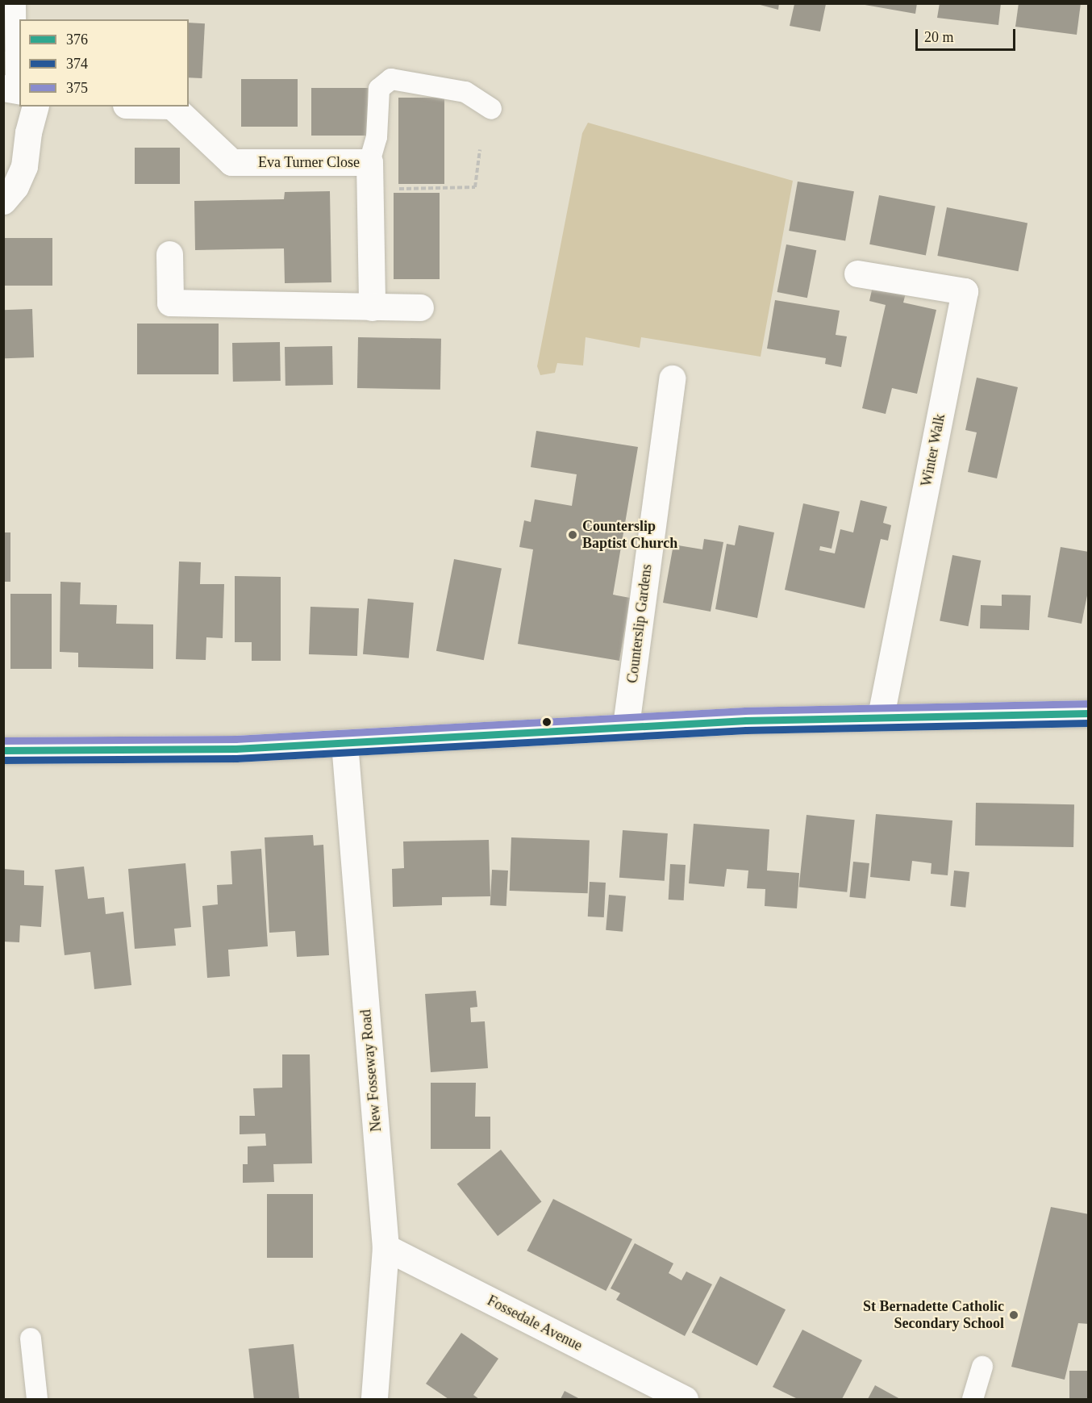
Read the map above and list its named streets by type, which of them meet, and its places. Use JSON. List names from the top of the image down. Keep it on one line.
{"streets":{"main road":["Eva Turner Close","Winter Walk","Counterslip Gardens","New Fosseway Road","Fossedale Avenue"]},"crossings":[["New Fosseway Road","Fossedale Avenue"]],"places":["Counterslip Baptist Church","St Bernadette Catholic Secondary School"],"lines":["transit line 375","transit line 376","transit line 374"],"legend":["376","374","375"],"scale_bar":"20 m"}
